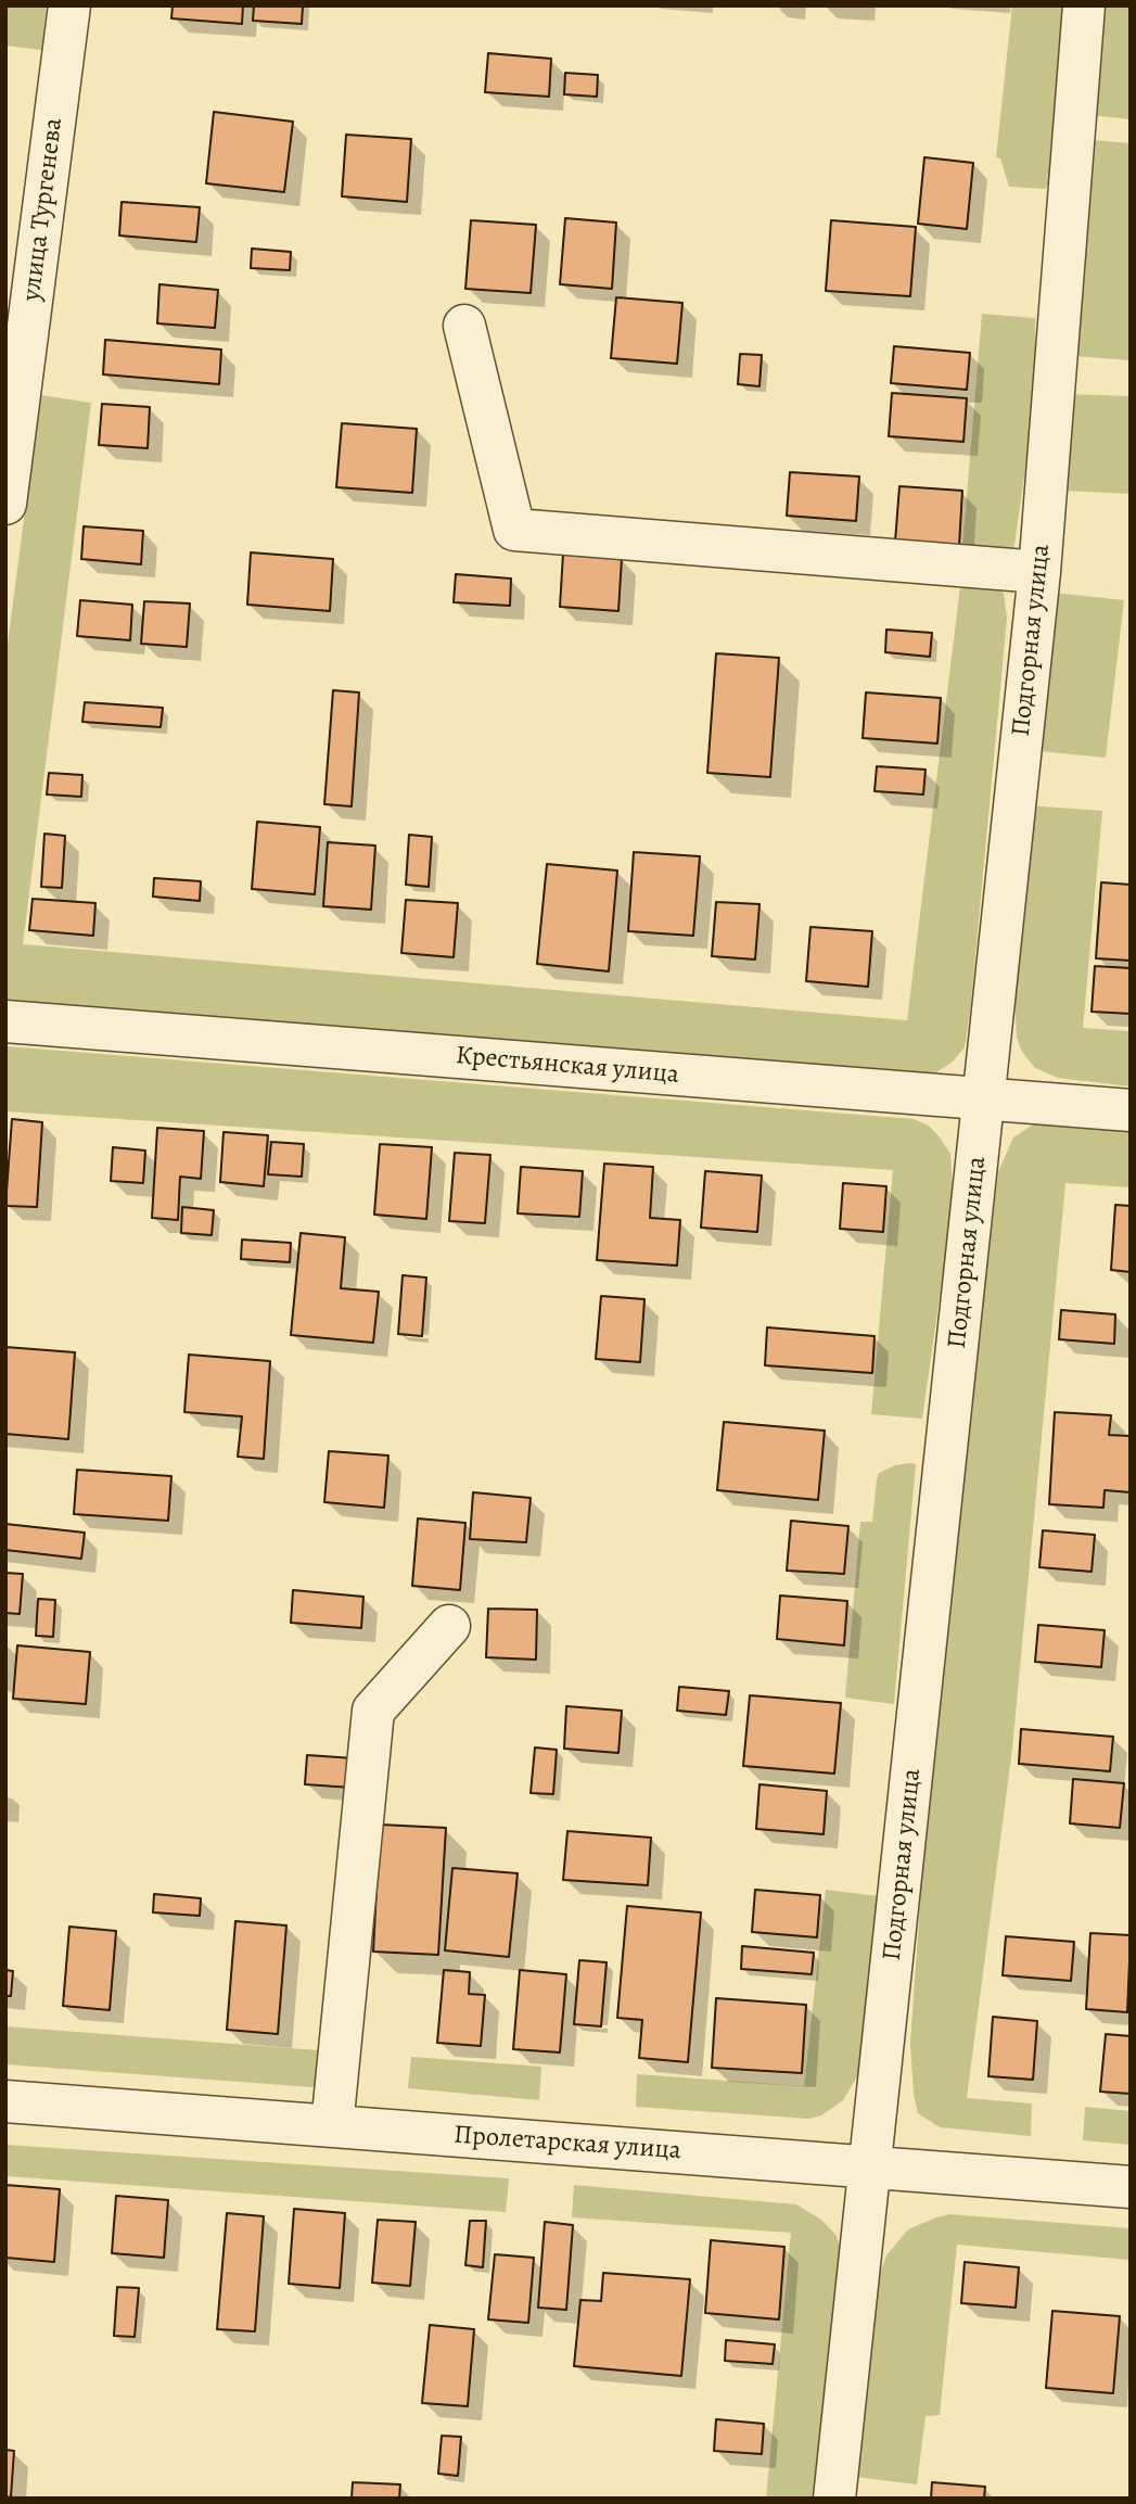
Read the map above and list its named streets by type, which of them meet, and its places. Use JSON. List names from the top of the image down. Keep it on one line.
{"streets":{"street":["улица Тургенева","Подгорная улица","Крестьянская улица","Пролетарская улица"]},"crossings":[["Подгорная улица","Крестьянская улица"],["Подгорная улица","Пролетарская улица"]]}
